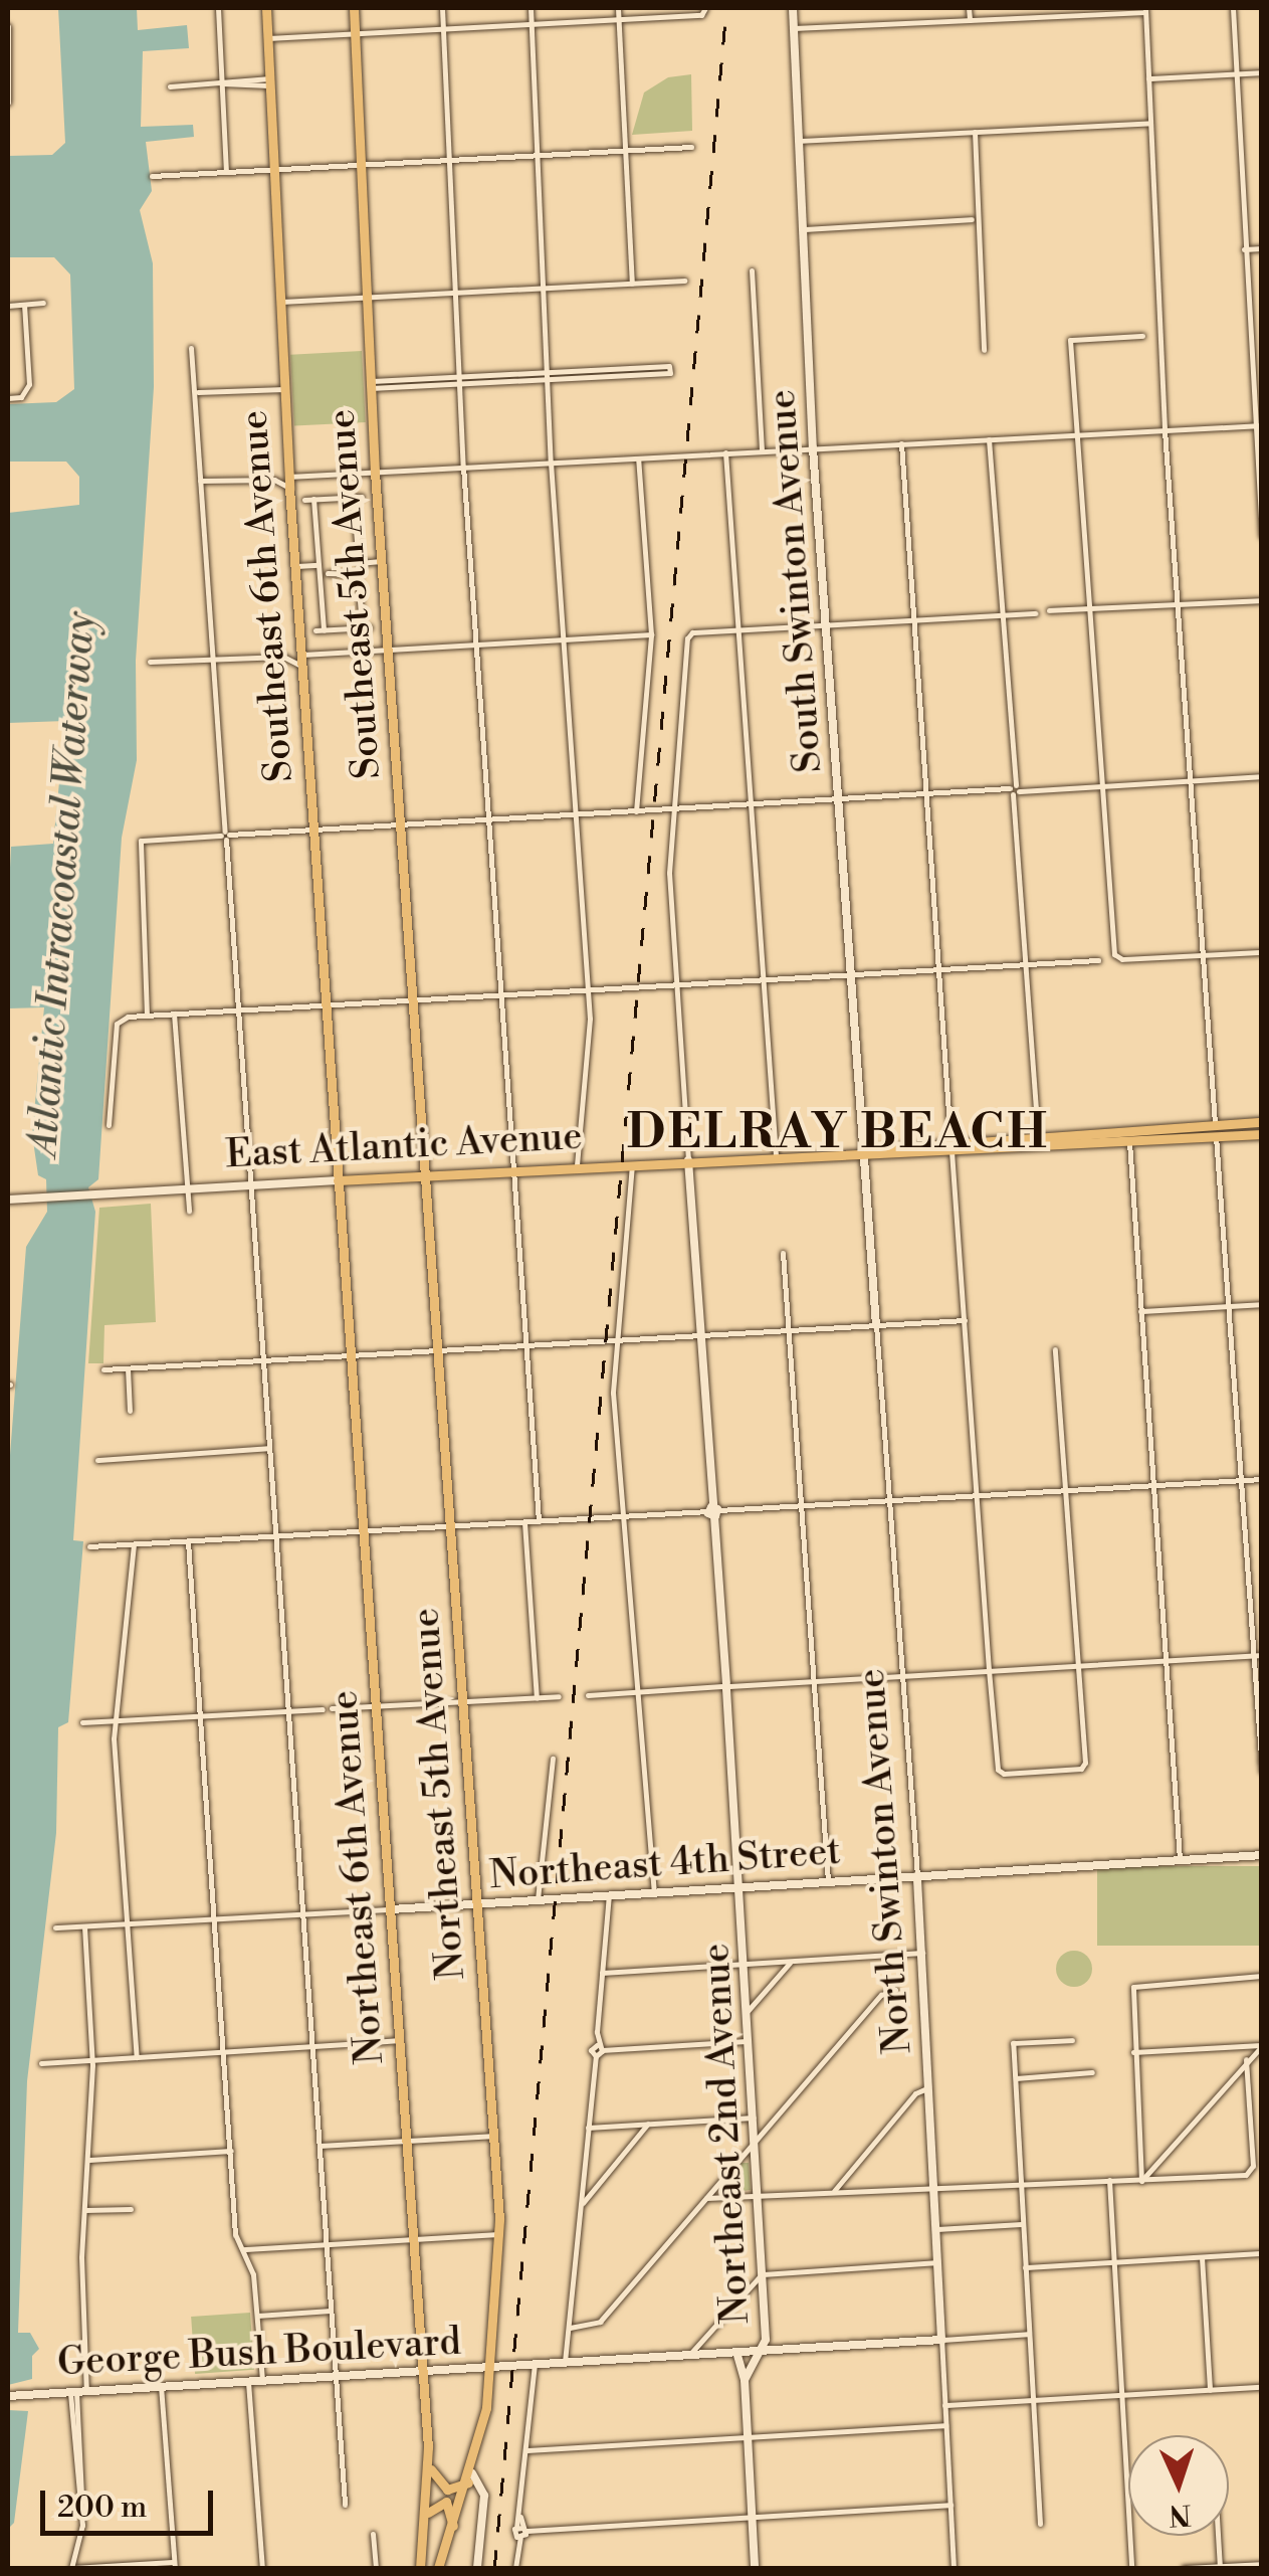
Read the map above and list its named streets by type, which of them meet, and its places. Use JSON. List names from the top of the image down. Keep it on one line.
{"streets":{"main road":["Southeast 5th Avenue","Southeast 6th Avenue","East Atlantic Avenue","Northeast 5th Avenue","Northeast 6th Avenue"],"street":["South Swinton Avenue","North Swinton Avenue","Northeast 4th Street","Northeast 2nd Avenue","George Bush Boulevard"]},"crossings":[["South Swinton Avenue","East Atlantic Avenue"],["South Swinton Avenue","North Swinton Avenue"],["Southeast 5th Avenue","East Atlantic Avenue"],["Southeast 5th Avenue","Northeast 5th Avenue"],["Southeast 6th Avenue","East Atlantic Avenue"],["Southeast 6th Avenue","Northeast 6th Avenue"],["East Atlantic Avenue","Northeast 5th Avenue"],["East Atlantic Avenue","North Swinton Avenue"],["East Atlantic Avenue","Northeast 6th Avenue"],["East Atlantic Avenue","Northeast 2nd Avenue"],["Northeast 5th Avenue","Northeast 4th Street"],["Northeast 5th Avenue","George Bush Boulevard"],["North Swinton Avenue","Northeast 4th Street"],["North Swinton Avenue","George Bush Boulevard"],["Northeast 4th Street","Northeast 6th Avenue"],["Northeast 4th Street","Northeast 2nd Avenue"],["Northeast 6th Avenue","George Bush Boulevard"],["Northeast 2nd Avenue","George Bush Boulevard"]],"districts":["DELRAY BEACH"],"water":["Atlantic Intracoastal Waterway"],"scale_bar":"200 m","north":"bottom"}
